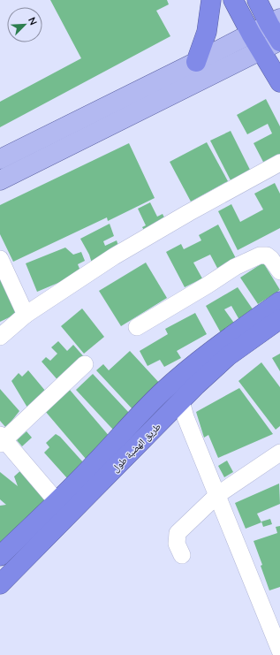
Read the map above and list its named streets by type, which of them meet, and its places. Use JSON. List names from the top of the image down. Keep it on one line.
{"streets":{"highway":["طريق الهضبة طول"]},"north":"top right"}
